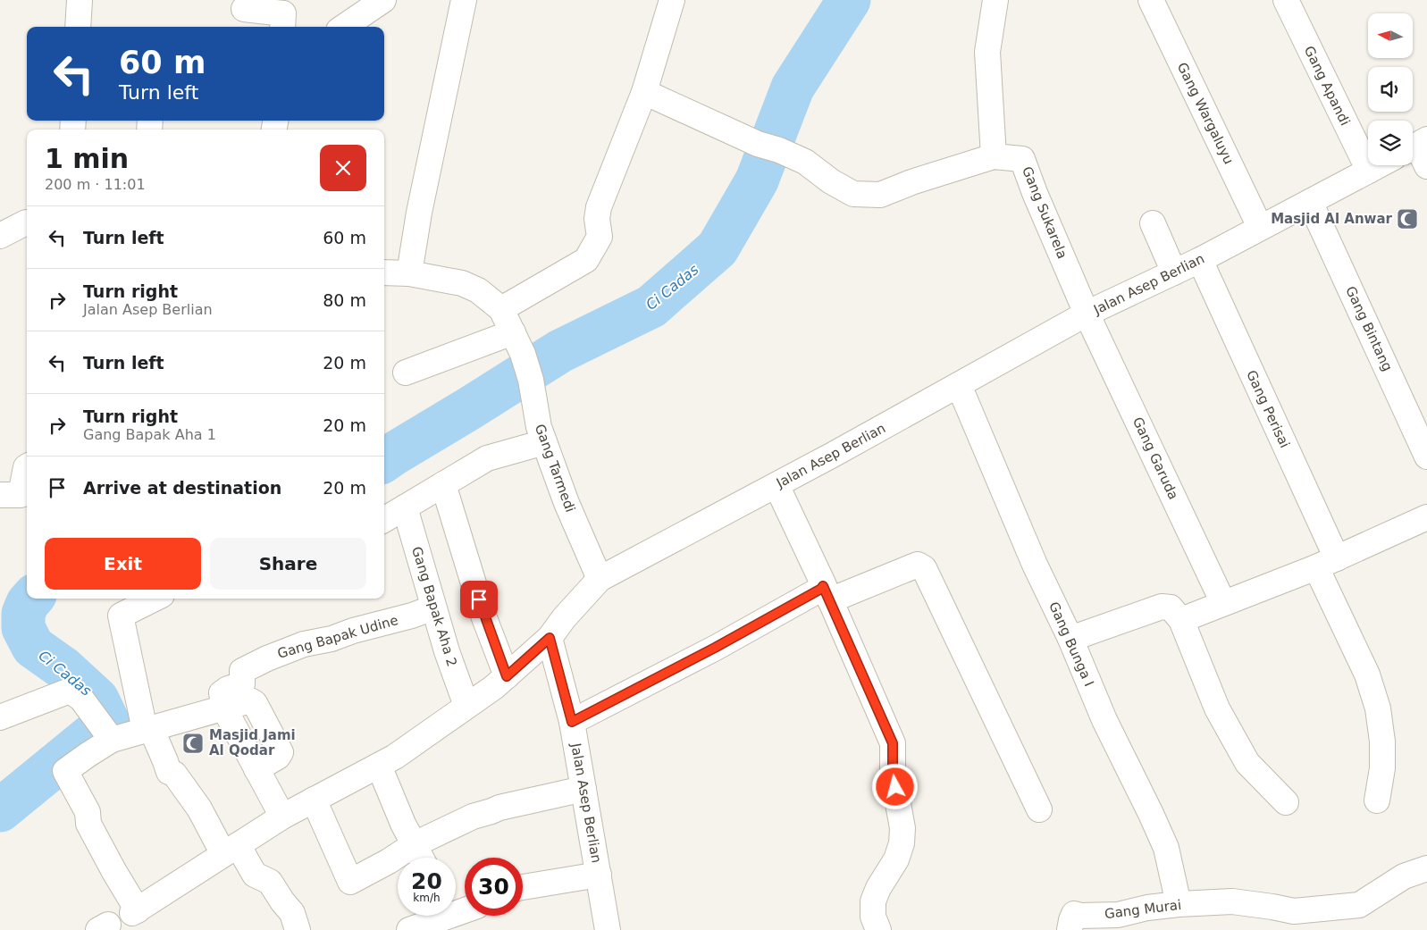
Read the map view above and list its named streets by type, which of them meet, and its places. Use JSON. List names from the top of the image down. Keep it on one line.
{"streets":{"street":["Gang Apandi","Gang Wargaluyu","Gang Sukarela","Jalan Asep Berlian","Gang Bintang","Gang Perisai","Gang Garuda","Gang Tarmedi","Gang Bapak Aha 2","Gang Bapak Udine","Gang Bunga I","Gang Murai"]},"crossings":[["Gang Apandi","Jalan Asep Berlian"],["Gang Wargaluyu","Jalan Asep Berlian"],["Gang Sukarela","Jalan Asep Berlian"],["Gang Sukarela","Gang Garuda"],["Jalan Asep Berlian","Gang Bintang"],["Jalan Asep Berlian","Gang Perisai"],["Jalan Asep Berlian","Gang Garuda"],["Jalan Asep Berlian","Gang Tarmedi"],["Jalan Asep Berlian","Gang Bunga I"],["Gang Bapak Aha 2","Gang Bapak Udine"],["Gang Bunga I","Gang Murai"]],"water":["Ci Cadas"],"places":{"mosque":["Masjid Al Anwar","Masjid Jami Al Qodar"]},"north":"left","page":{"turn":["60 m","Turn left"],"heading":["1 min","200 m · 11:01"],"list":[{"name":"Turn left","value":"60 m"},{"name":"Turn right","note":"Jalan Asep Berlian","value":"80 m"},{"name":"Turn left","value":"20 m"},{"name":"Turn right","note":"Gang Bapak Aha 1","value":"20 m"},{"name":"Arrive at destination","value":"20 m"}],"buttons":["Exit","Share"],"speed":"20 km/h","limit":"30"}}
